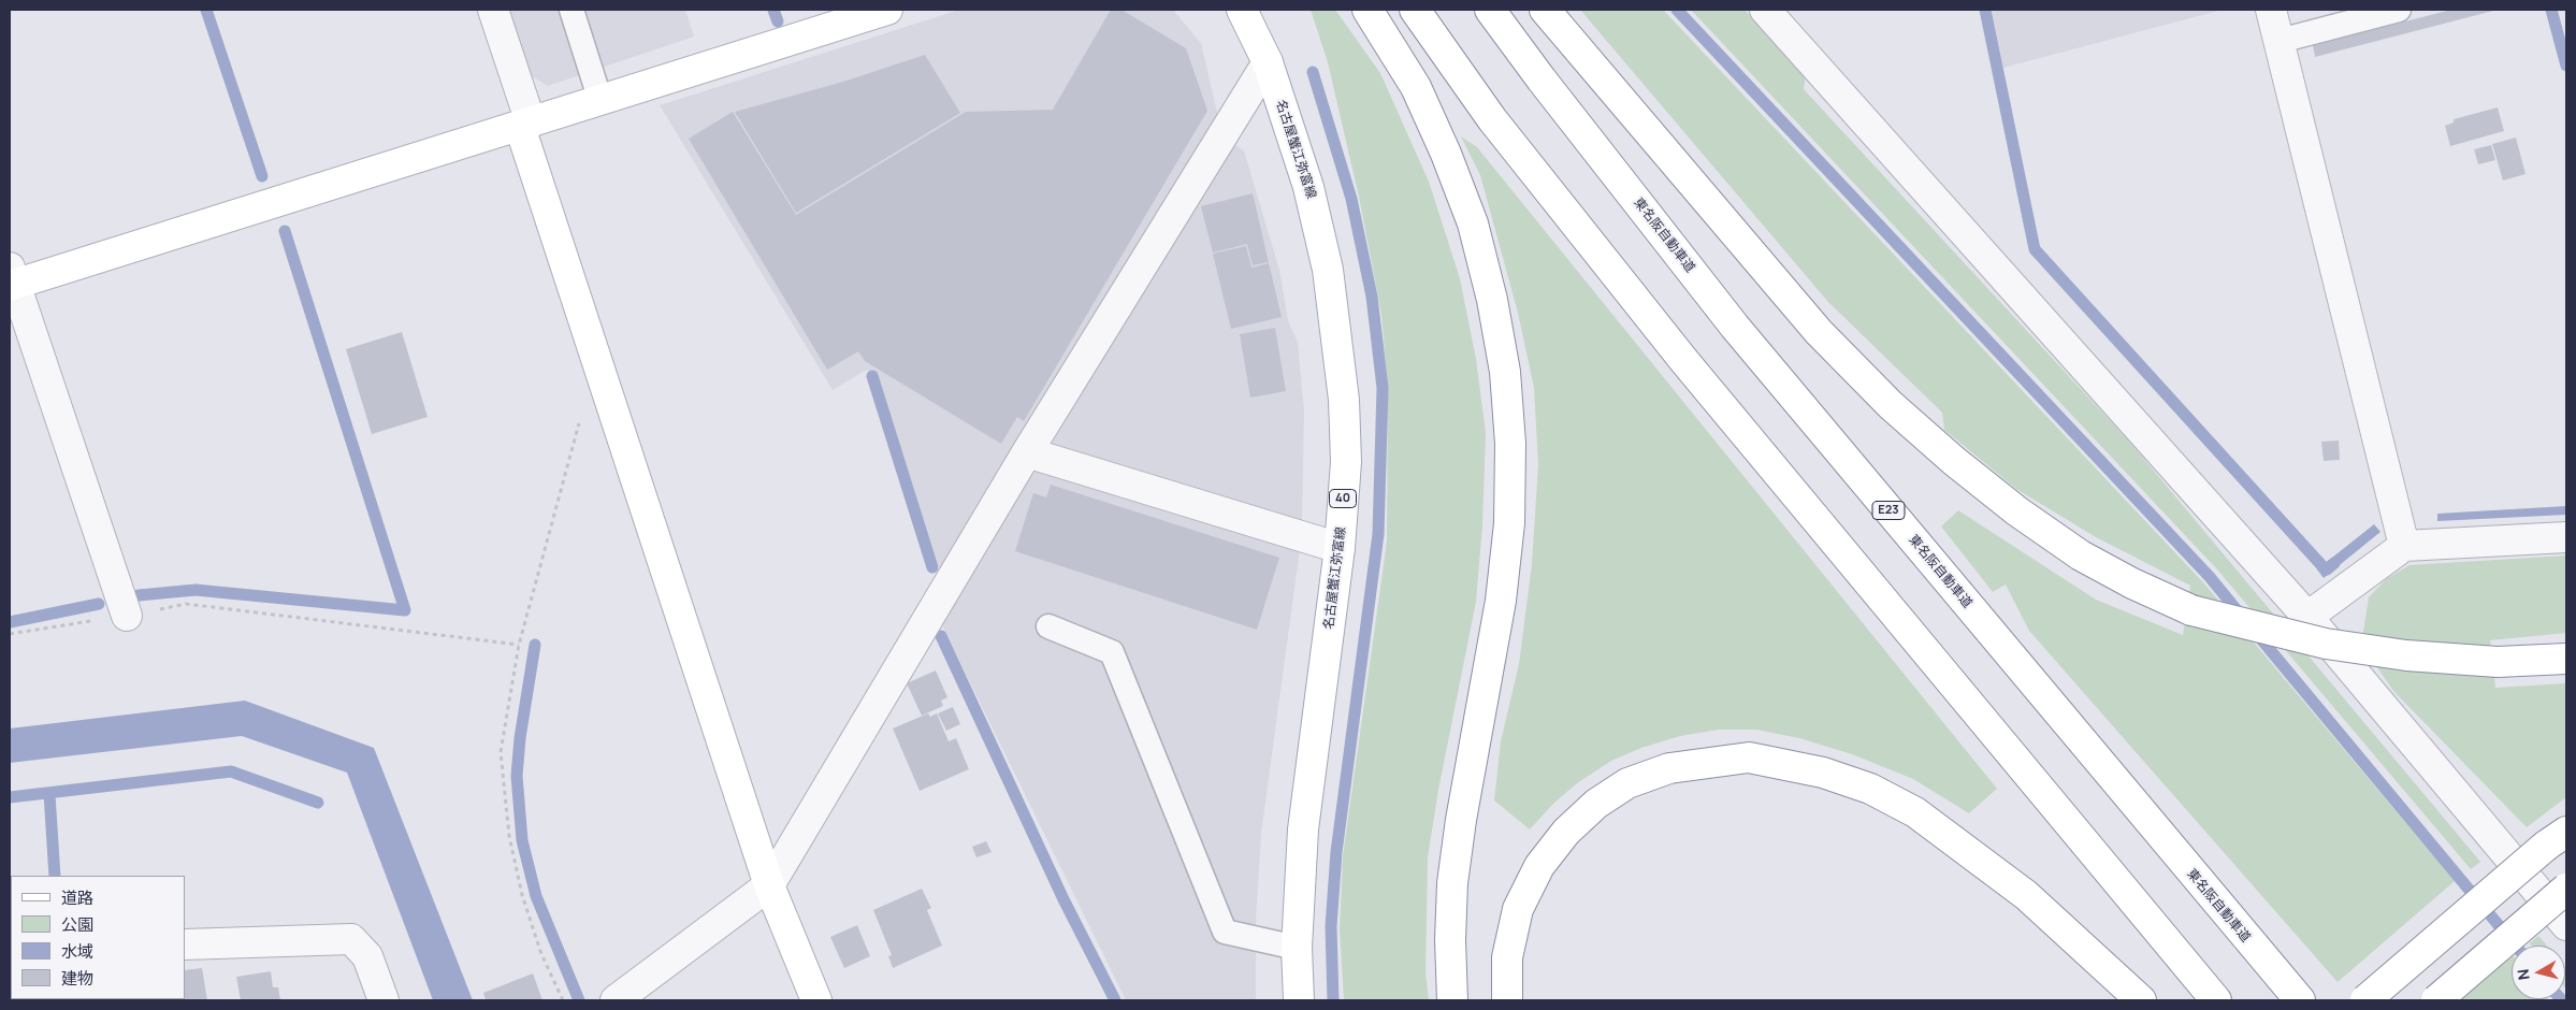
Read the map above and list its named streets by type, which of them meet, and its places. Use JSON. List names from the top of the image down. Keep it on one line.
{"streets":{"main road":["名古屋蟹江弥富線","東名阪自動車道","40","E23"]},"legend":["道路","公園","水域","建物"],"north":"left"}
